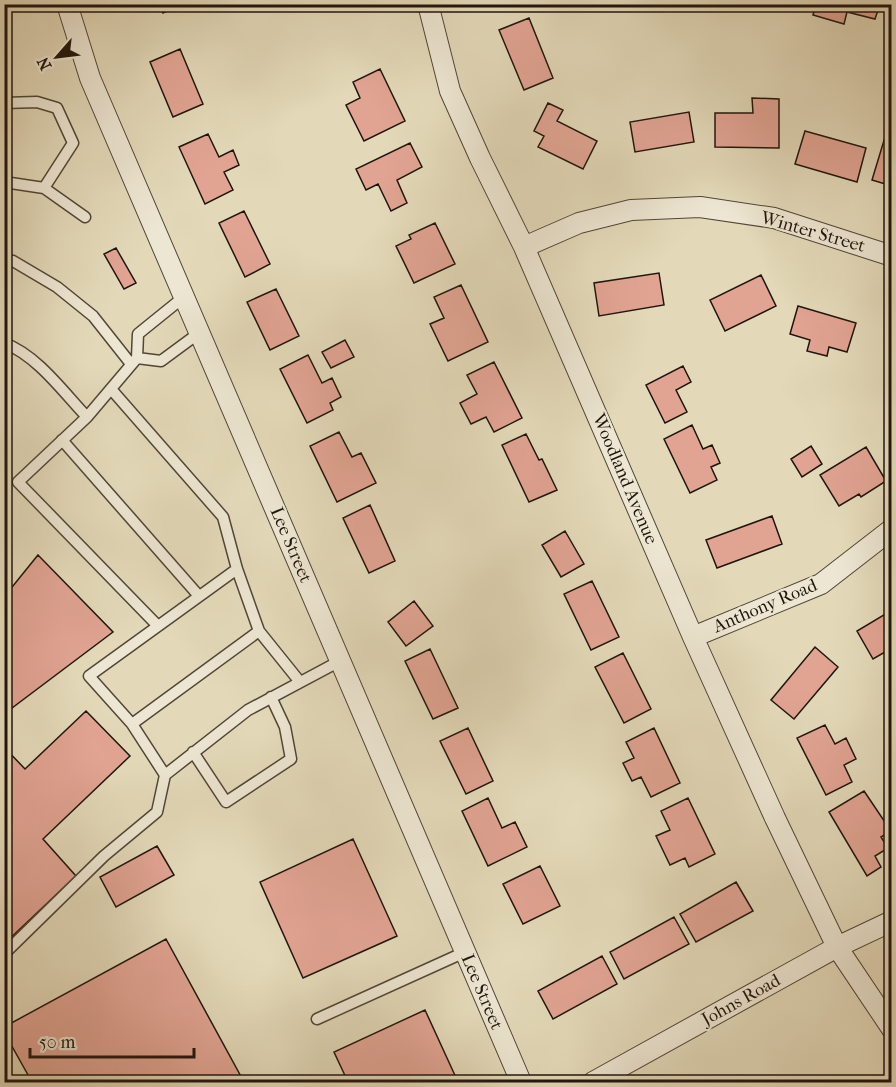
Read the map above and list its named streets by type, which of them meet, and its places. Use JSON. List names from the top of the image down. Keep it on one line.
{"streets":{"street":["Winter Street","Woodland Avenue","Lee Street","Anthony Road","Johns Road"]},"crossings":[["Winter Street","Woodland Avenue"],["Woodland Avenue","Anthony Road"],["Woodland Avenue","Johns Road"]],"scale_bar":"50 m","north":"bottom left"}
